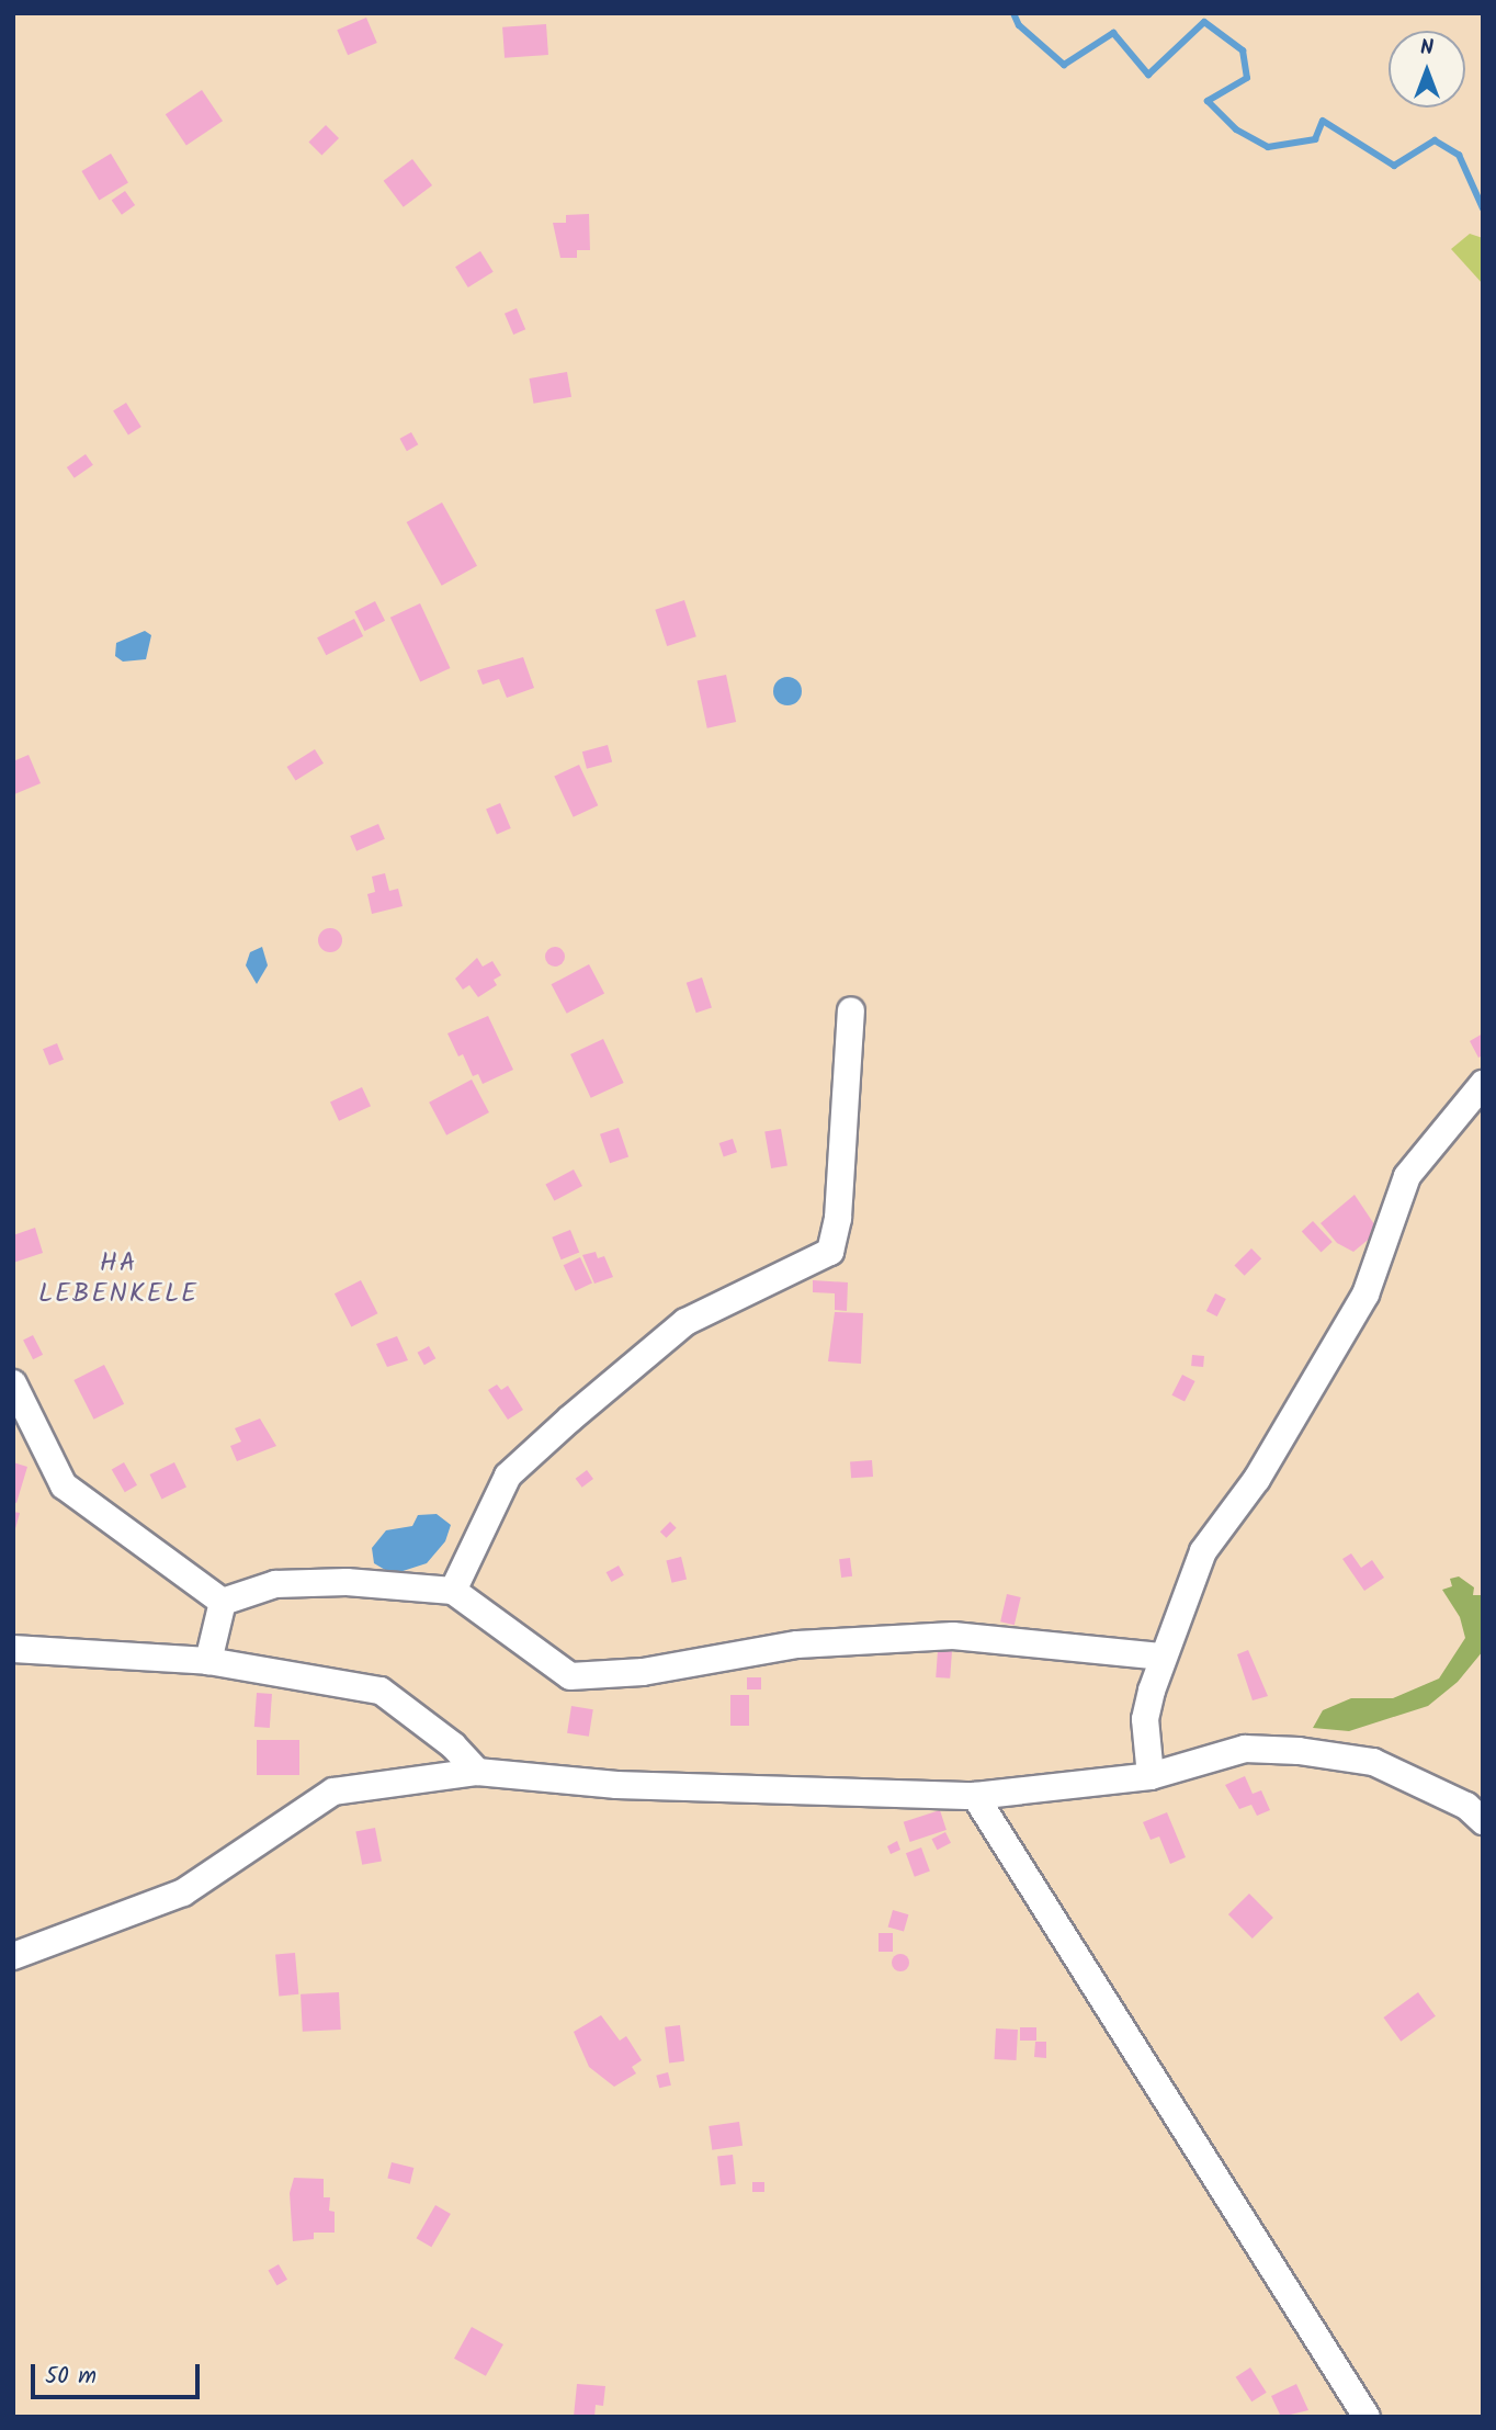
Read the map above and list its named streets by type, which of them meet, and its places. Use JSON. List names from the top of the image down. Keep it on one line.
{"districts":["HA LEBENKELE"],"scale_bar":"50 m","north":"top"}
